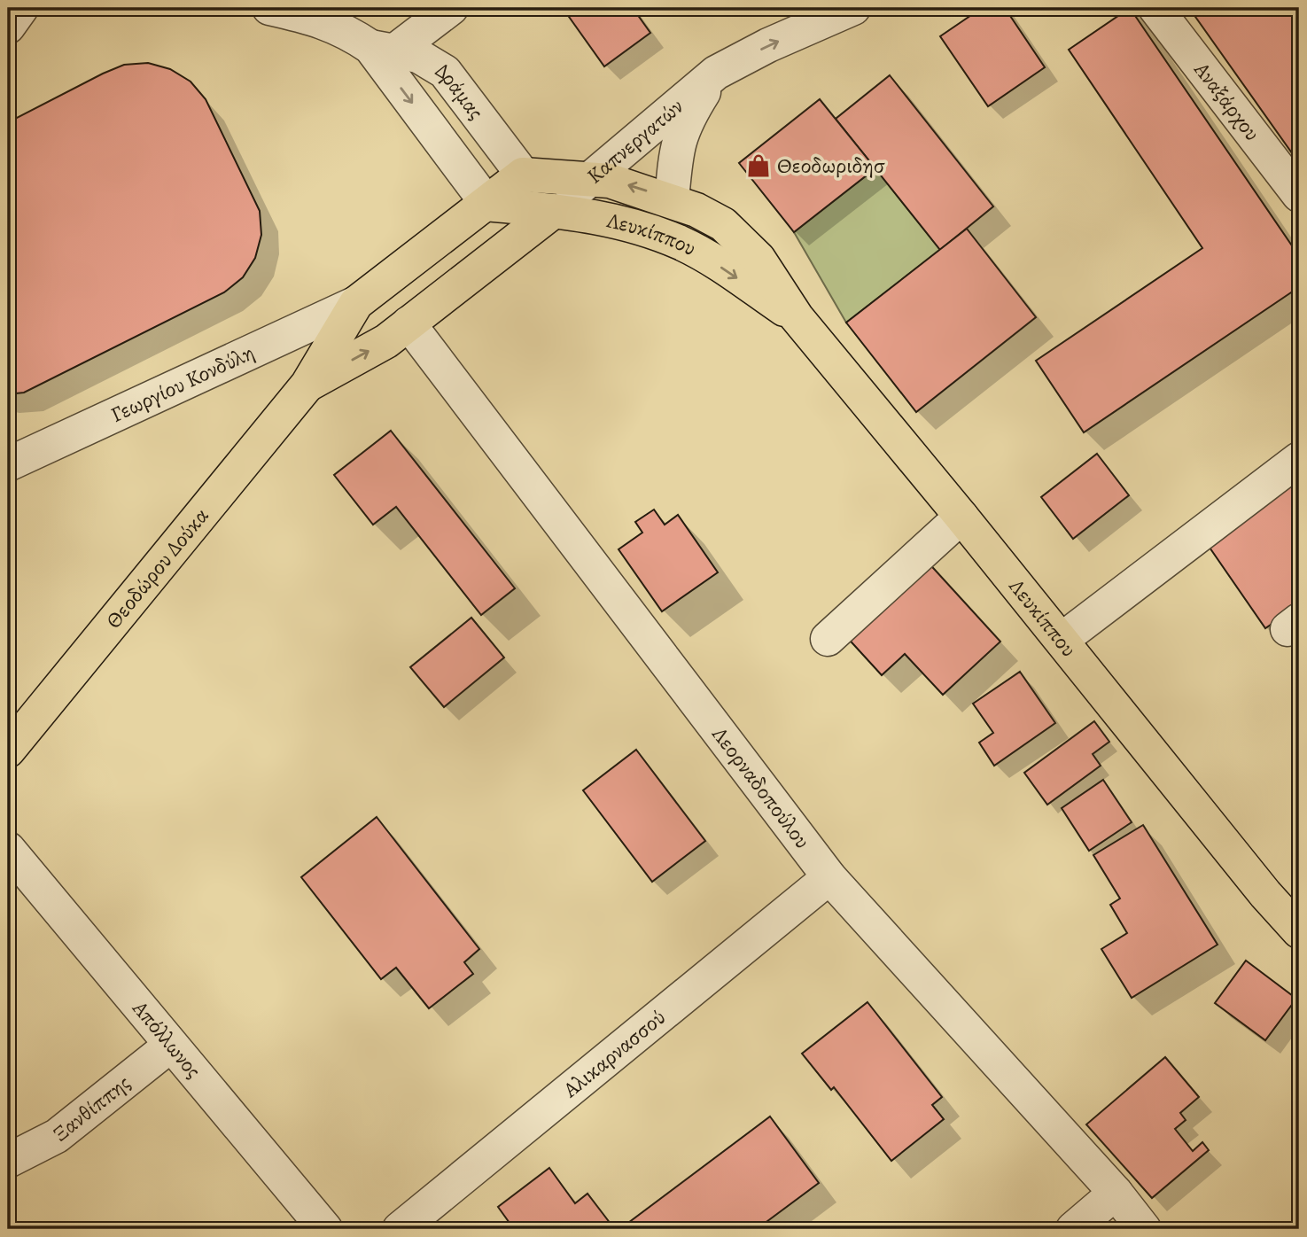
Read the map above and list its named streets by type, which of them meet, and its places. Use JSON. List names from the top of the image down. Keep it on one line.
{"streets":{"main road":["Λευκίππου","Θεοδώρου Δούκα"],"street":["Δράμας","Αναξάρχου","Καπνεργατών","Γεωργίου Κονδύλη","Λεορναδοπούλου","Απόλλωνος","Αλικαρνασσού","Ξανθίππης"]},"crossings":[["Δράμας","Λευκίππου"],["Δράμας","Θεοδώρου Δούκα"],["Καπνεργατών","Λευκίππου"],["Καπνεργατών","Θεοδώρου Δούκα"],["Λευκίππου","Θεοδώρου Δούκα"],["Γεωργίου Κονδύλη","Θεοδώρου Δούκα"],["Θεοδώρου Δούκα","Λεορναδοπούλου"],["Λεορναδοπούλου","Αλικαρνασσού"],["Απόλλωνος","Ξανθίππης"]],"places":{"shop":["Θεοδωριδησ"]}}
